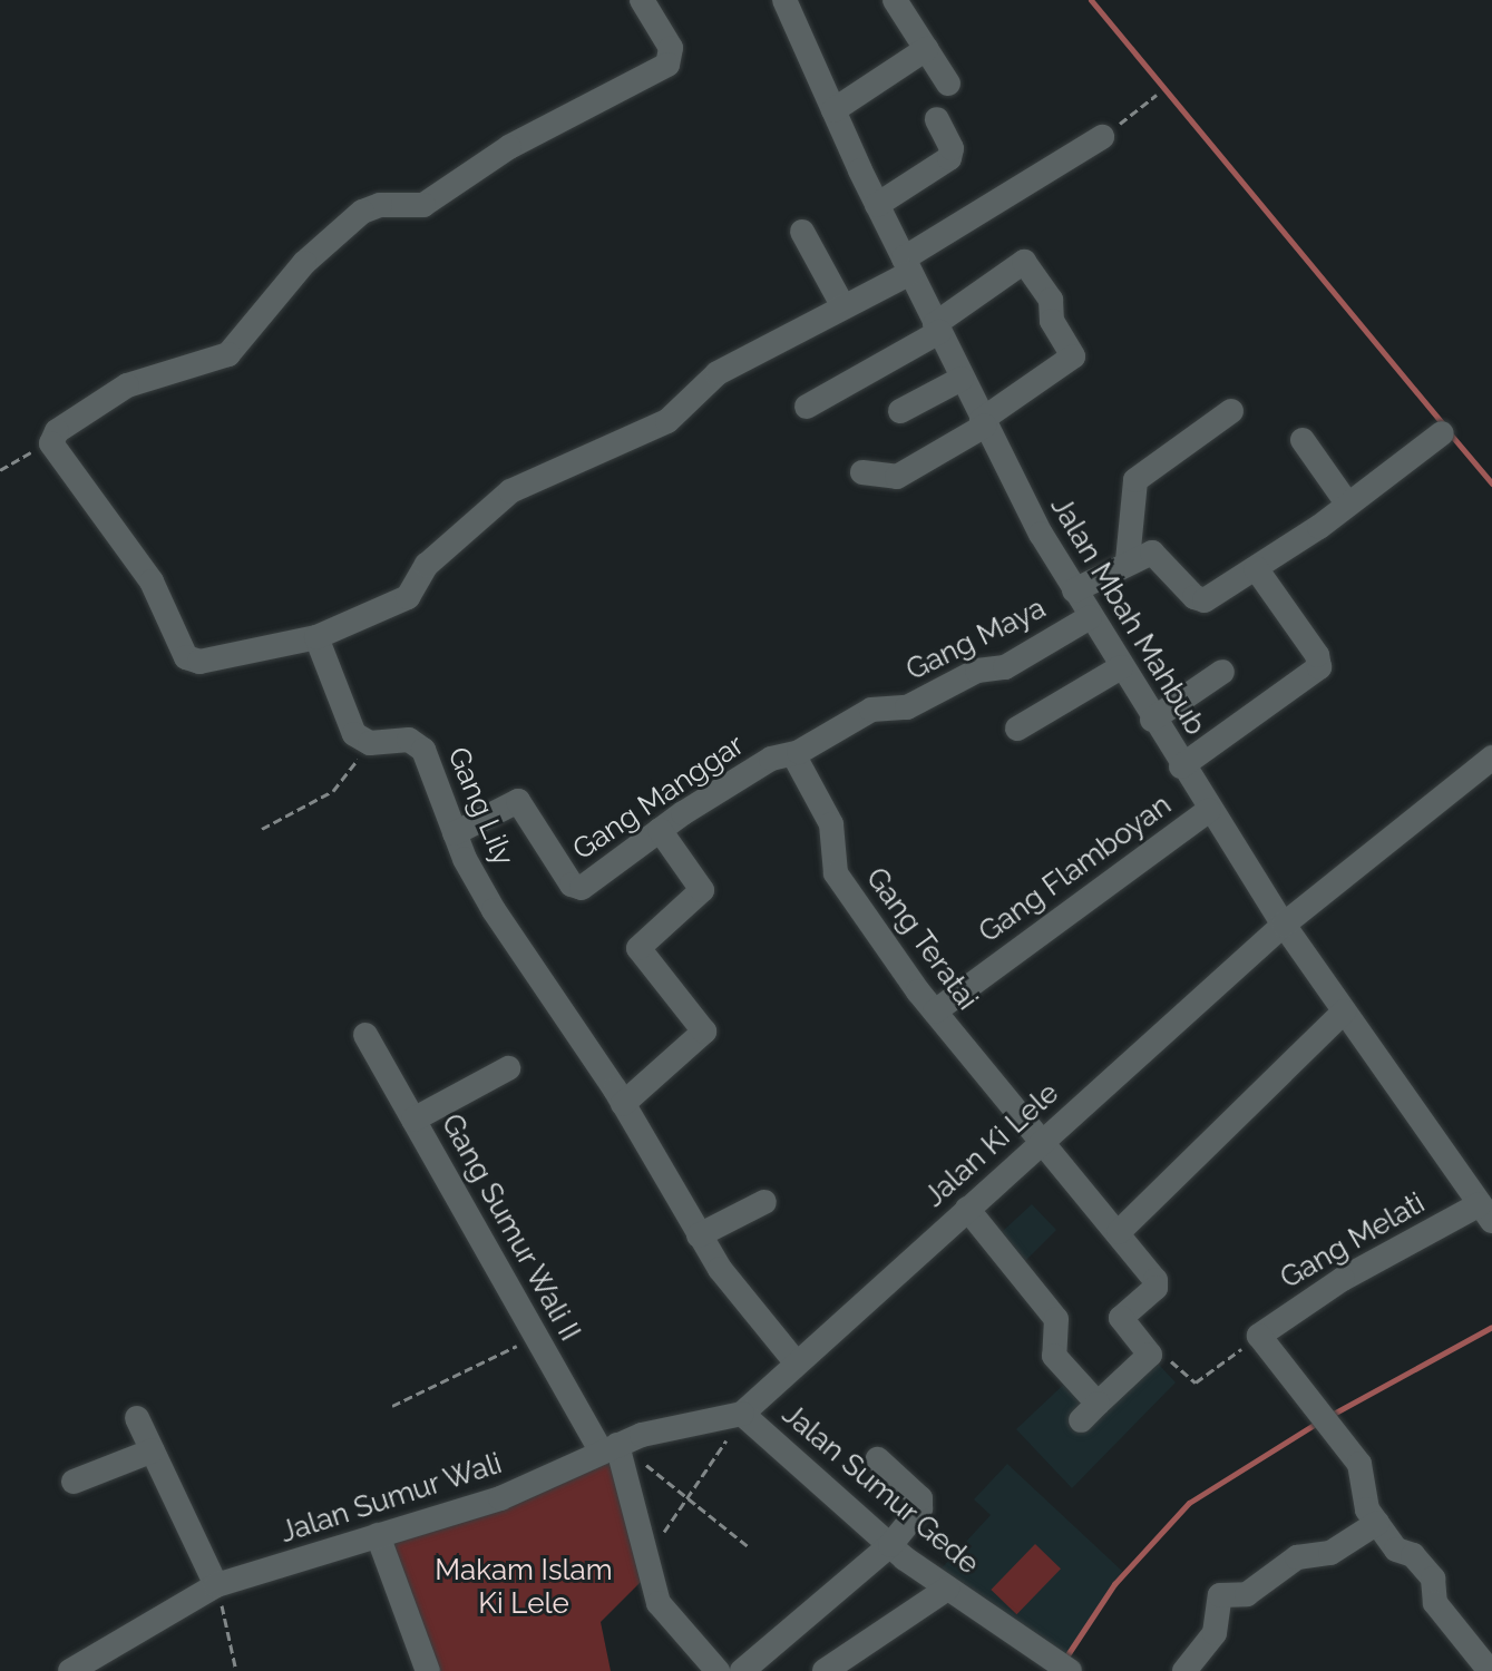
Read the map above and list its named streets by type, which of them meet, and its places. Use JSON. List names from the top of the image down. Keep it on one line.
{"streets":{"street":["Jalan Mbah Mahbub","Gang Maya","Gang Manggar","Gang Lily","Gang Flamboyan","Gang Teratai","Jalan Ki Lele","Gang Sumur Wali II","Gang Melati","Jalan Sumur Gede","Jalan Sumur Wali"]},"crossings":[["Jalan Mbah Mahbub","Gang Maya"],["Jalan Mbah Mahbub","Gang Flamboyan"],["Jalan Mbah Mahbub","Jalan Ki Lele"],["Jalan Mbah Mahbub","Gang Melati"],["Gang Maya","Gang Manggar"],["Gang Maya","Gang Teratai"],["Gang Manggar","Gang Lily"],["Gang Manggar","Gang Teratai"],["Gang Lily","Jalan Ki Lele"],["Gang Flamboyan","Gang Teratai"],["Gang Teratai","Jalan Ki Lele"],["Jalan Ki Lele","Jalan Sumur Gede"],["Jalan Ki Lele","Jalan Sumur Wali"],["Gang Sumur Wali II","Jalan Sumur Wali"],["Jalan Sumur Gede","Jalan Sumur Wali"]],"parks":["Makam Islam Ki Lele"]}
